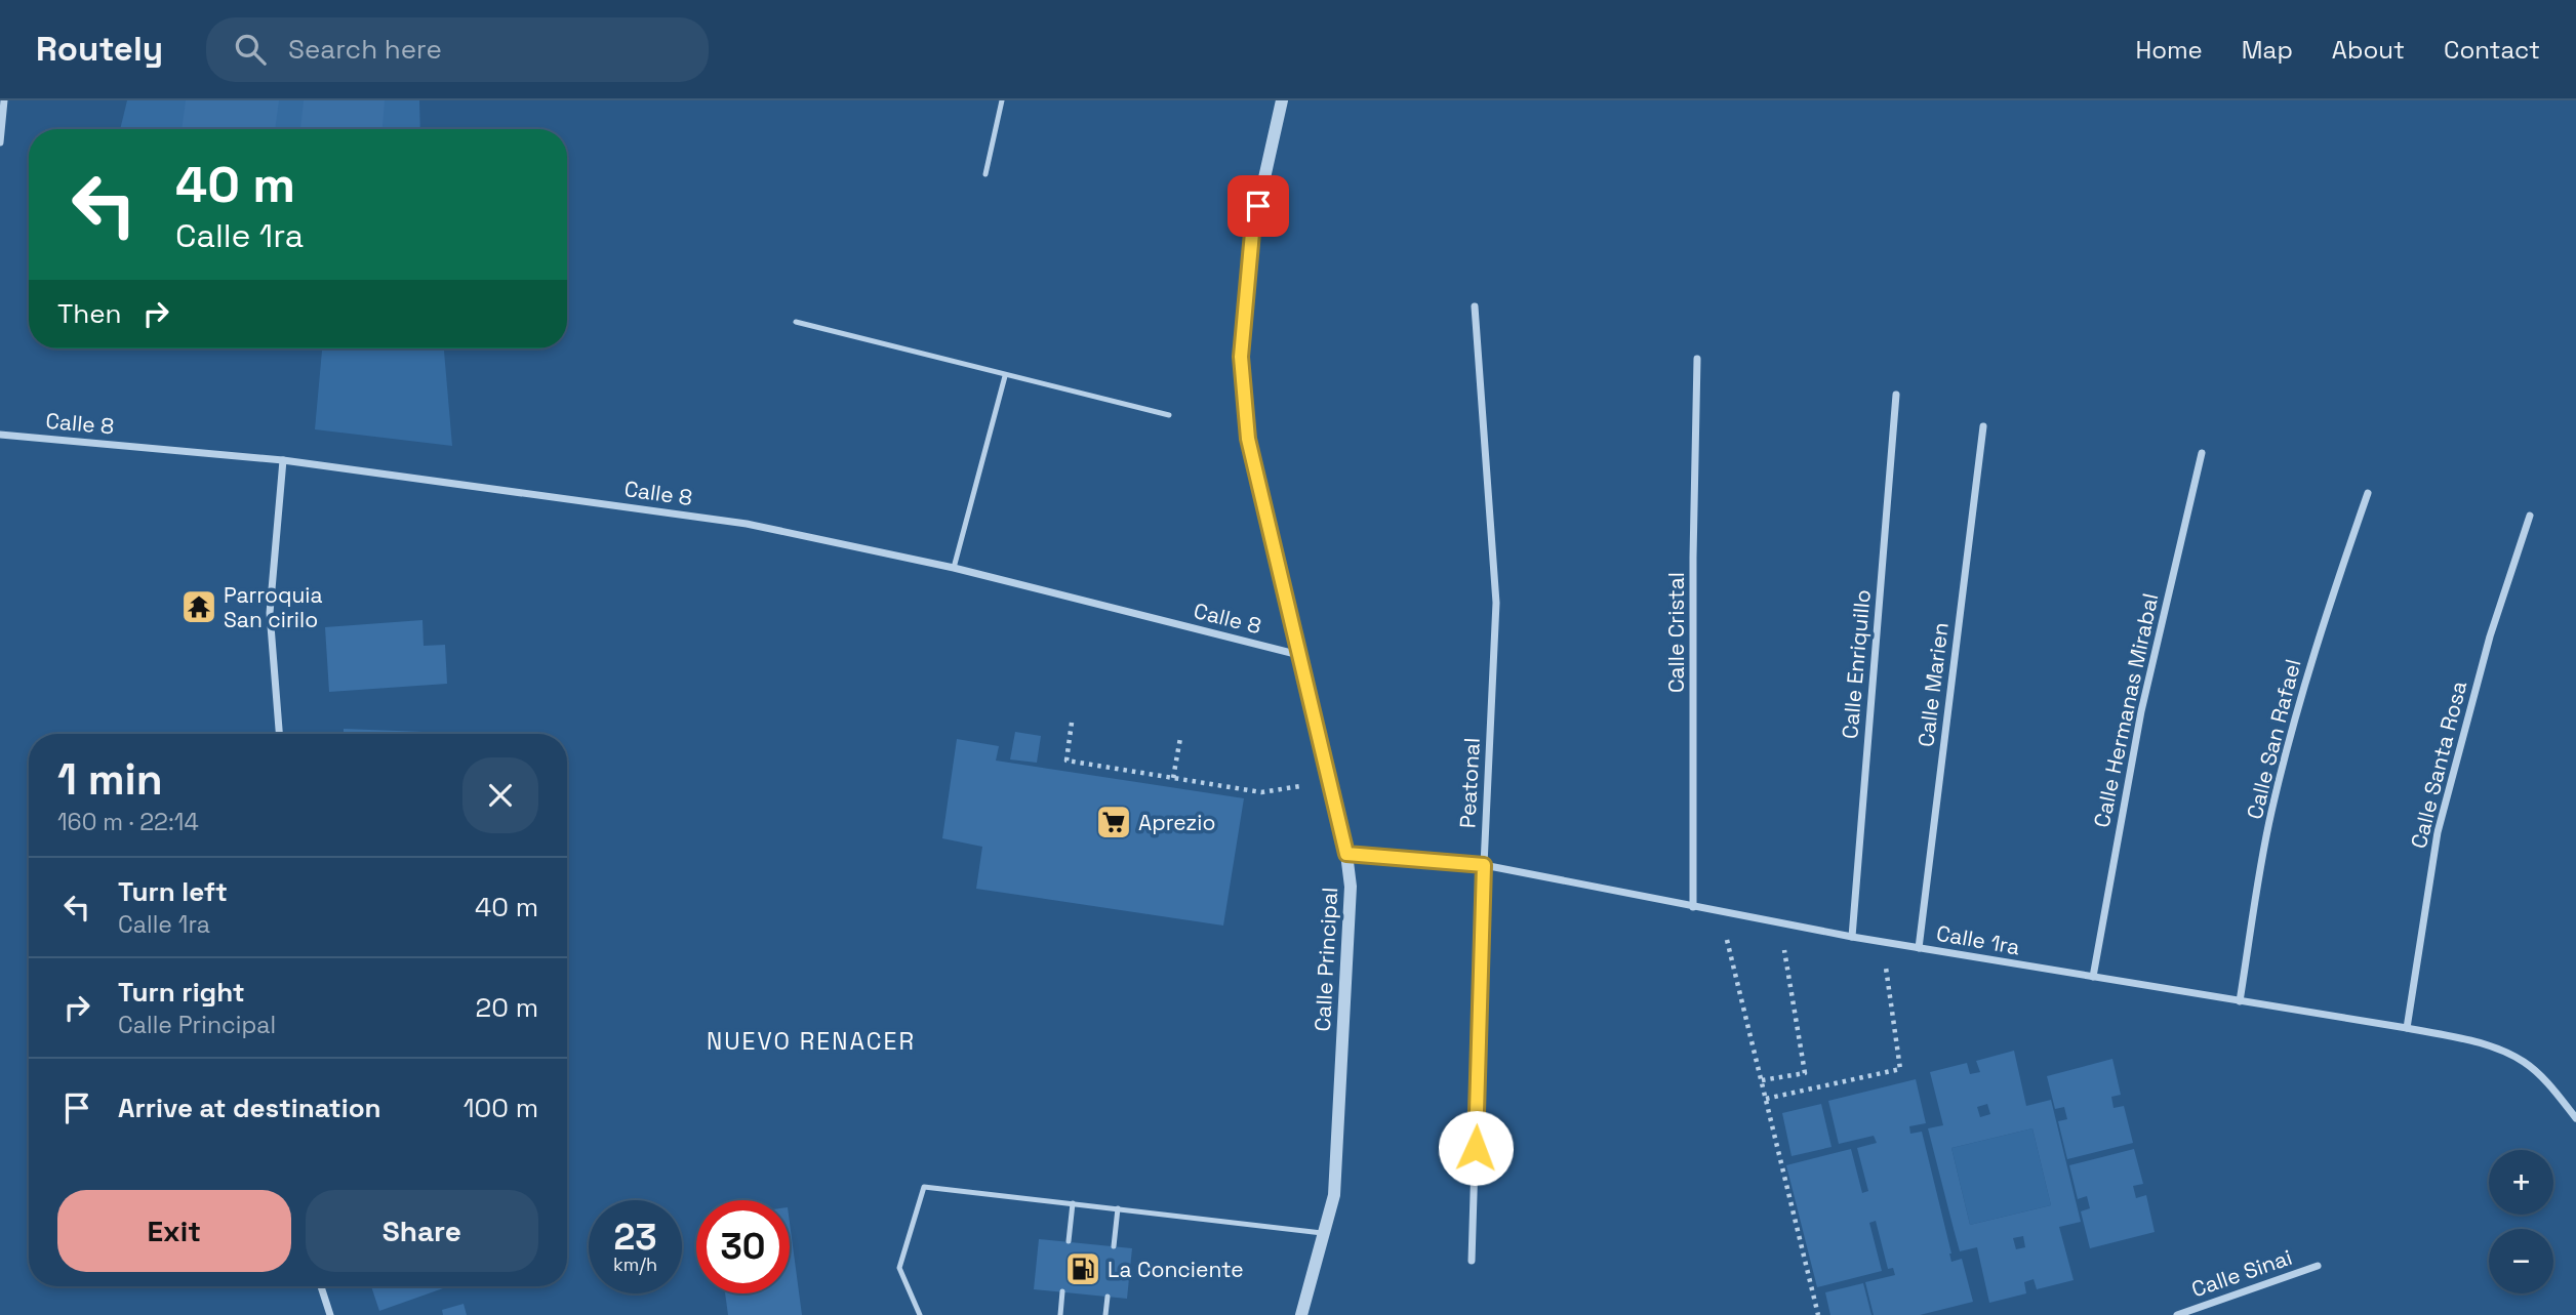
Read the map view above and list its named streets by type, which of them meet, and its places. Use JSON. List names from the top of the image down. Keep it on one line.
{"streets":{"street":["Calle 8","Calle Cristal","Calle Enriquillo","Calle Marien","Calle Hermanas Mirabal","Calle San Rafael","Calle Santa Rosa","Peatonal","Calle 1ra","Calle Principal","Calle Sinai"]},"crossings":[["Calle 8","Calle Principal"],["Calle Cristal","Calle 1ra"],["Calle Enriquillo","Calle 1ra"],["Calle Marien","Calle 1ra"],["Calle Hermanas Mirabal","Calle 1ra"],["Calle San Rafael","Calle 1ra"],["Calle Santa Rosa","Calle 1ra"],["Peatonal","Calle 1ra"],["Calle 1ra","Calle Principal"]],"districts":["NUEVO RENACER"],"places":{"temple":["Parroquia San cirilo"],"supermarket":["Aprezio"],"fuel station":["La Conciente"]},"page":{"header":"Routely","search":"Search here","nav":["Home","Map","About","Contact"],"turn":["40 m","Calle 1ra"],"then":"Then","heading":["1 min","160 m · 22:14"],"list":[{"name":"Turn left","note":"Calle 1ra","value":"40 m"},{"name":"Turn right","note":"Calle Principal","value":"20 m"},{"name":"Arrive at destination","value":"100 m"}],"map_buttons":["+","−"],"buttons":["Exit","Share"],"speed":"23 km/h","limit":"30"}}
